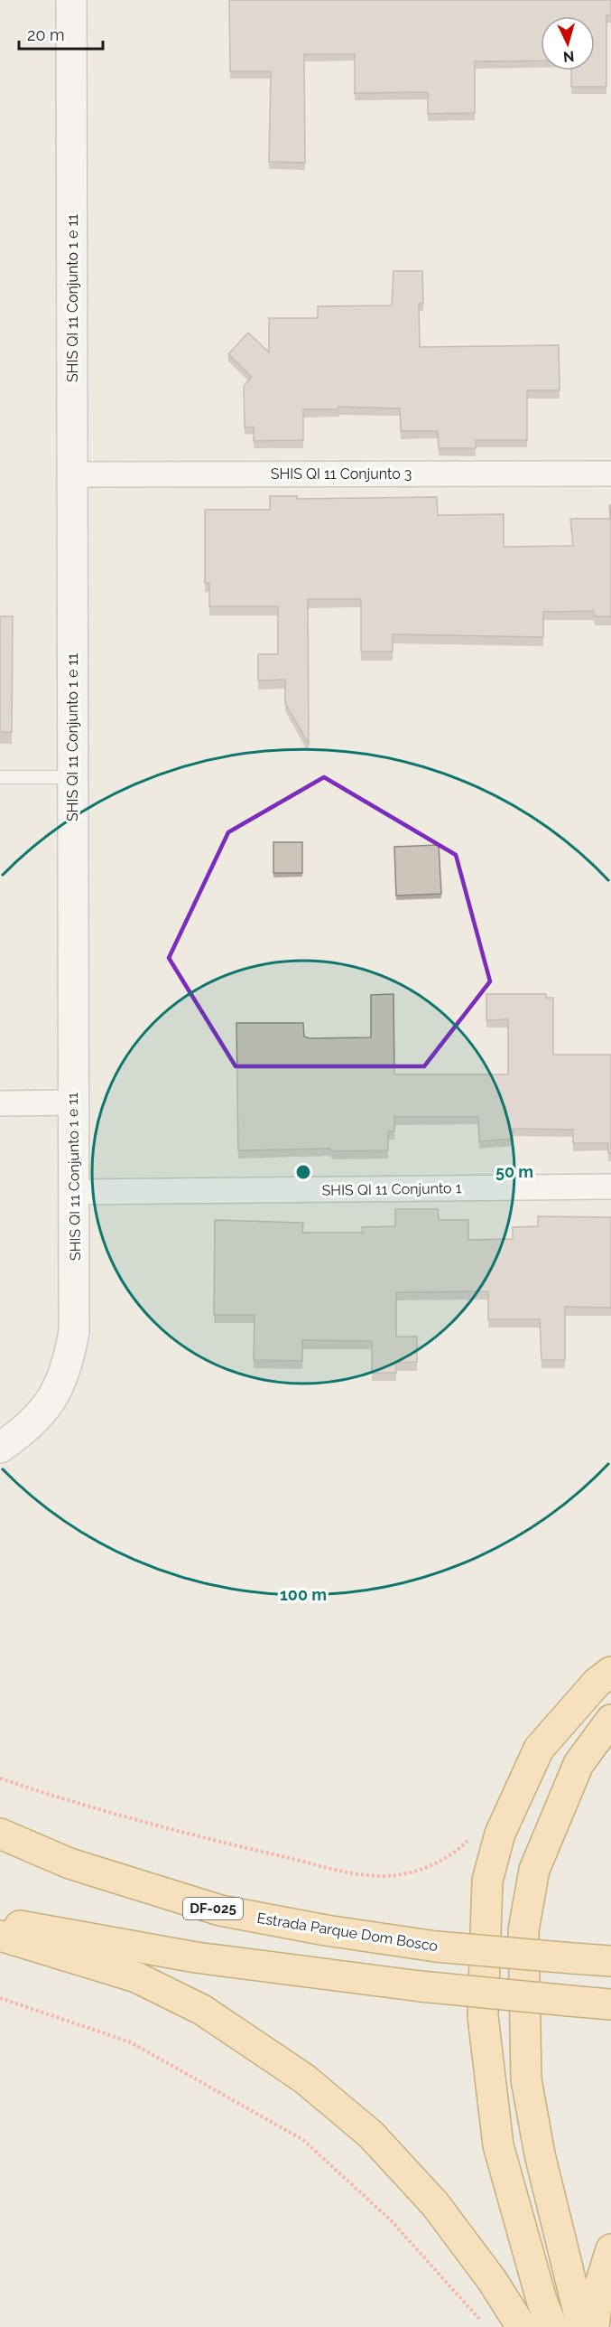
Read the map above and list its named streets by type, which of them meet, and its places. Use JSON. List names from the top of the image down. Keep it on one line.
{"streets":{"main road":["DF-025","Estrada Parque Dom Bosco"],"street":["SHIS QI 11 Conjunto 1 e 11","SHIS QI 11 Conjunto 3","SHIS QI 11 Conjunto 1"]},"crossings":[["SHIS QI 11 Conjunto 1 e 11","SHIS QI 11 Conjunto 3"],["SHIS QI 11 Conjunto 1 e 11","SHIS QI 11 Conjunto 1"]],"scale_bar":"20 m","north":"bottom","rings":["50 m","100 m"]}
